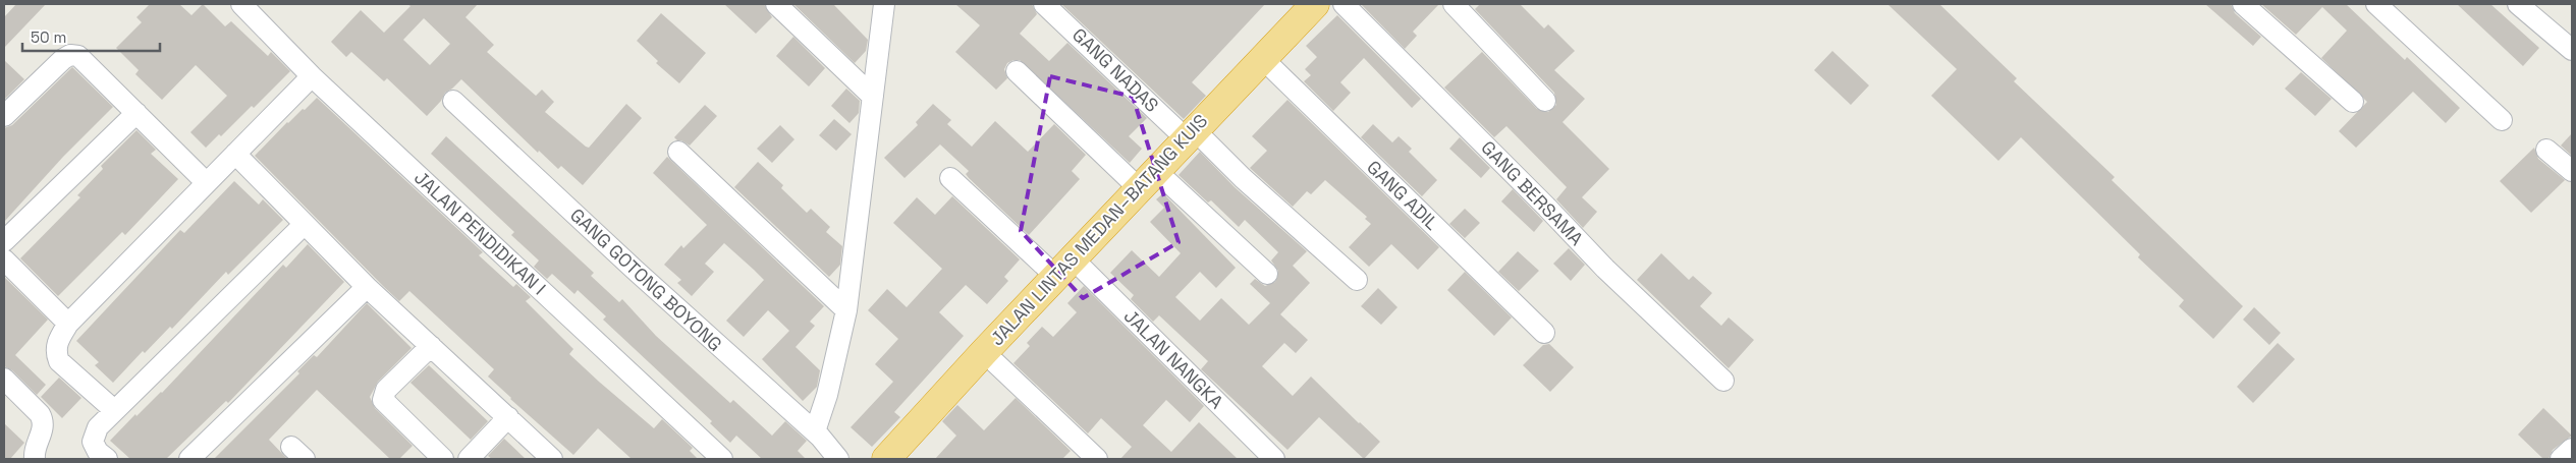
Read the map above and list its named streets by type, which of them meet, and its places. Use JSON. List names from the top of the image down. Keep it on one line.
{"streets":{"highway":["JALAN LINTAS MEDAN–BATANG KUIS"],"street":["GANG NADAS","GANG BERSAMA","GANG ADIL","JALAN PENDIDIKAN I","GANG GOTONG BOYONG","JALAN NANGKA"]},"crossings":[["GANG NADAS","JALAN LINTAS MEDAN–BATANG KUIS"],["GANG ADIL","JALAN LINTAS MEDAN–BATANG KUIS"],["JALAN LINTAS MEDAN–BATANG KUIS","JALAN NANGKA"]],"scale_bar":"50 m"}
